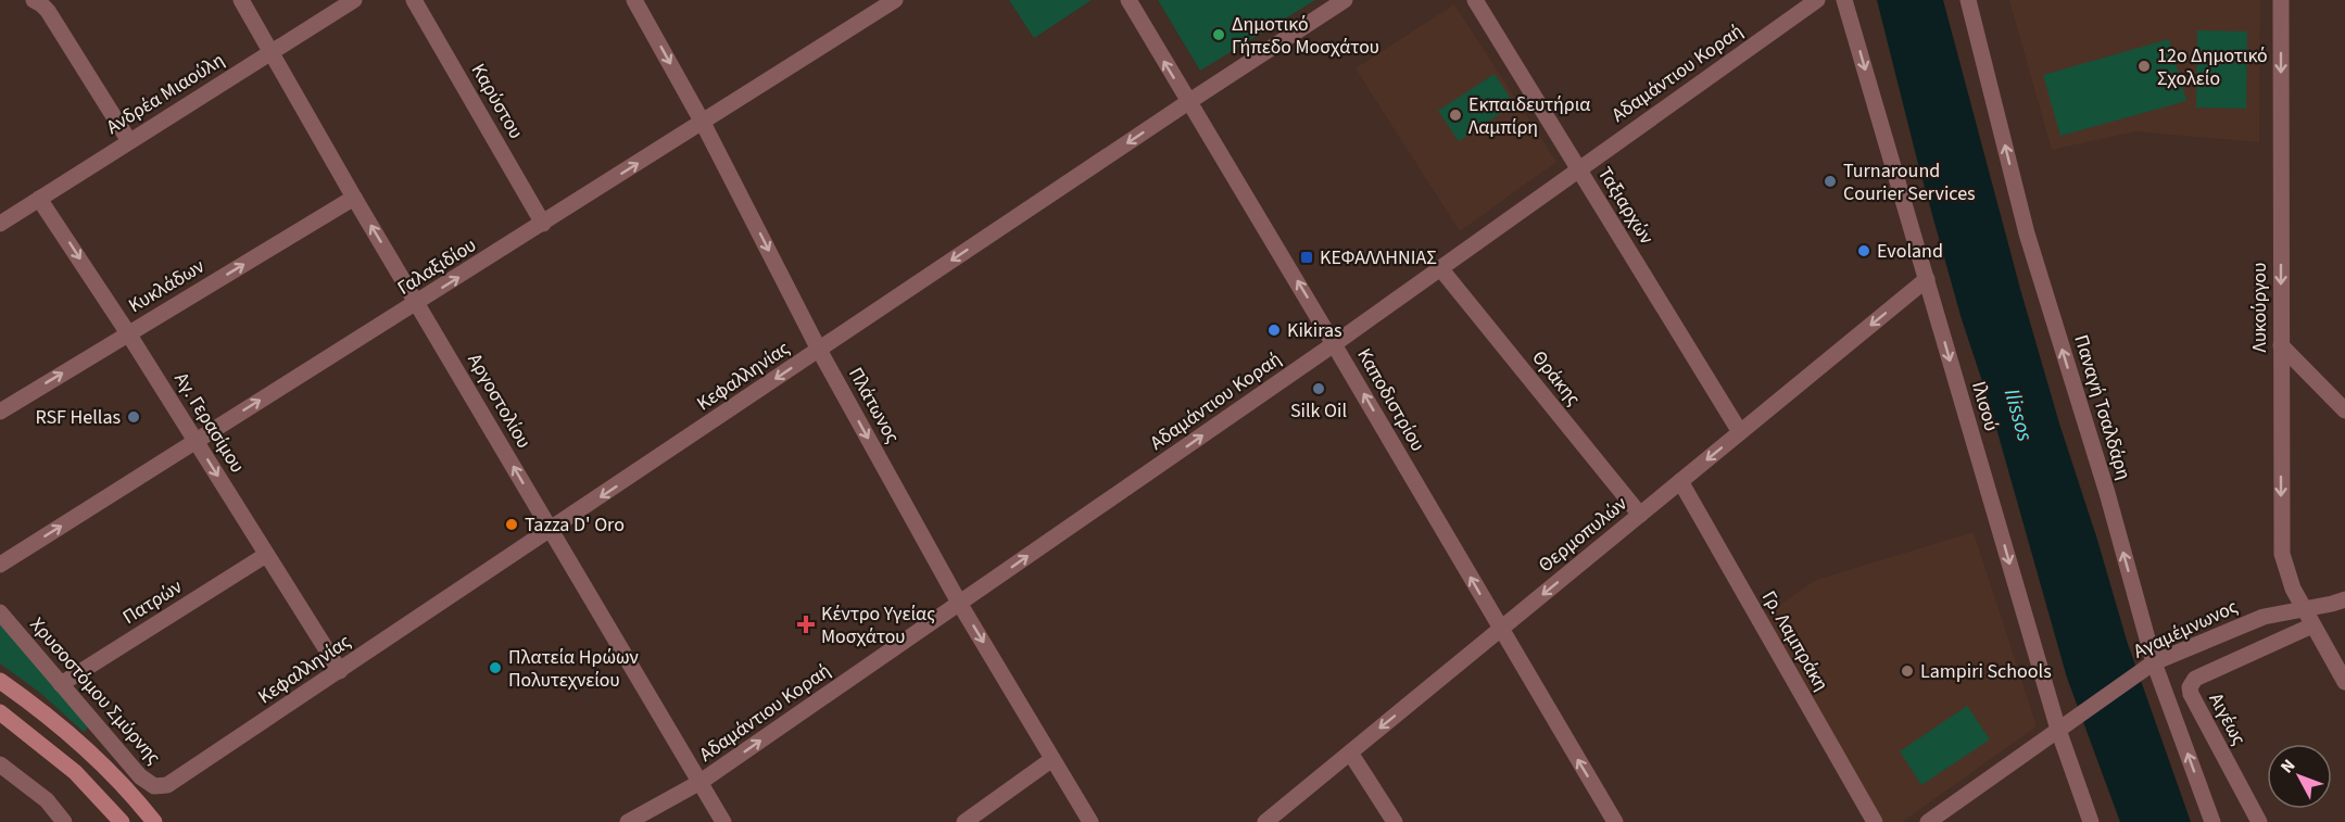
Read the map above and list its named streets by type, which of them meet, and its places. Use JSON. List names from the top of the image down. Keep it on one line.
{"streets":{"main road":["Χρυσοστόμου Σμύρνης"],"street":["Αδαμάντιου Κοραή","Ανδρέα Μιαούλη","Καρύστου","Ταξιαρχών","Γαλαξιδίου","Κυκλάδων","Λυκούργου","Κεφαλληνίας","Θράκης","Καποδιστρίου","Αργοστολίου","Πλάτωνος","Ιλισού","Παναγή Τσαλδάρη","Αγ. Γερασίμου","Θερμοπυλών","Πατρών","Αγαμέμνωνος","Γρ. Λαμπράκη","Αιγέως"]},"crossings":[["Αδαμάντιου Κοραή","Ταξιαρχών"],["Αδαμάντιου Κοραή","Θράκης"],["Αδαμάντιου Κοραή","Καποδιστρίου"],["Αδαμάντιου Κοραή","Αργοστολίου"],["Αδαμάντιου Κοραή","Πλάτωνος"],["Ανδρέα Μιαούλη","Αργοστολίου"],["Ανδρέα Μιαούλη","Αγ. Γερασίμου"],["Καρύστου","Γαλαξιδίου"],["Ταξιαρχών","Θερμοπυλών"],["Γαλαξιδίου","Αργοστολίου"],["Γαλαξιδίου","Πλάτωνος"],["Γαλαξιδίου","Αγ. Γερασίμου"],["Κυκλάδων","Αργοστολίου"],["Κυκλάδων","Αγ. Γερασίμου"],["Λυκούργου","Αγαμέμνωνος"],["Λυκούργου","Αιγέως"],["Κεφαλληνίας","Καποδιστρίου"],["Κεφαλληνίας","Αργοστολίου"],["Κεφαλληνίας","Πλάτωνος"],["Κεφαλληνίας","Αγ. Γερασίμου"],["Κεφαλληνίας","Χρυσοστόμου Σμύρνης"],["Θράκης","Θερμοπυλών"],["Καποδιστρίου","Θερμοπυλών"],["Ιλισού","Θερμοπυλών"],["Ιλισού","Αγαμέμνωνος"],["Παναγή Τσαλδάρη","Αγαμέμνωνος"],["Αγ. Γερασίμου","Πατρών"],["Θερμοπυλών","Γρ. Λαμπράκη"],["Πατρών","Χρυσοστόμου Σμύρνης"]],"one_way":["Αδαμάντιου Κοραή","Γαλαξιδίου","Κυκλάδων","Λυκούργου","Κεφαλληνίας","Καποδιστρίου","Αργοστολίου","Πλάτωνος","Ιλισού","Παναγή Τσαλδάρη","Αγ. Γερασίμου","Θερμοπυλών"],"water":["Ilissos"],"places":{"other":["Δημοτικό Γήπεδο Μοσχάτου","12ο Δημοτικό Σχολείο","Εκπαιδευτήρια Λαμπίρη","Turnaround Courier Services","Evoland","Kikiras","Silk Oil","RSF Hellas","Tazza D' Oro","Πλατεία Ηρώων Πολυτεχνείου","Lampiri Schools"],"transit":["ΚΕΦΑΛΛΗΝΙΑΣ"],"health":["Κέντρο Υγείας Μοσχάτου"]},"north":"top left"}
